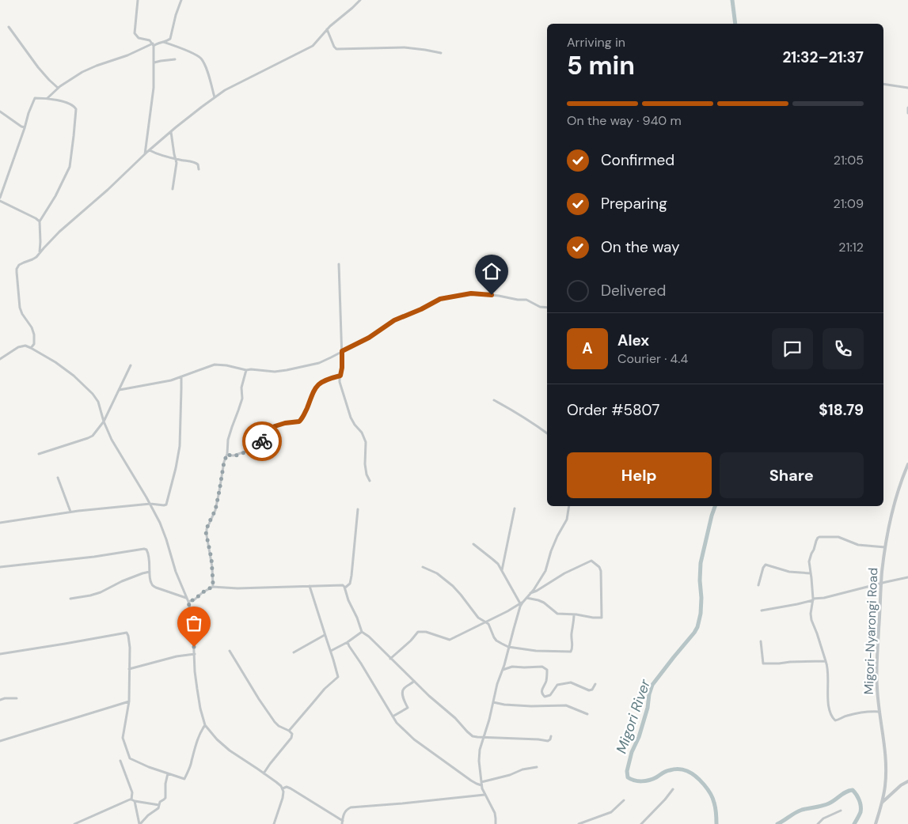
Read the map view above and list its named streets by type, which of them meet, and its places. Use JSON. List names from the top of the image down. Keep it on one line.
{"streets":{"street":["Migori-Nyarongi Road"]},"water":["Migori River"],"page":{"heading":["5 min","Arriving in","21:32–21:37"],"panel":["Alex","Courier · 4.4","Order #5807","$18.79"],"bar":"On the way · 940 m","list":[["Confirmed","21:05"],["Preparing","21:09"],["On the way","21:12"],"Delivered"],"round":"A","buttons":["Help","Share"]}}
